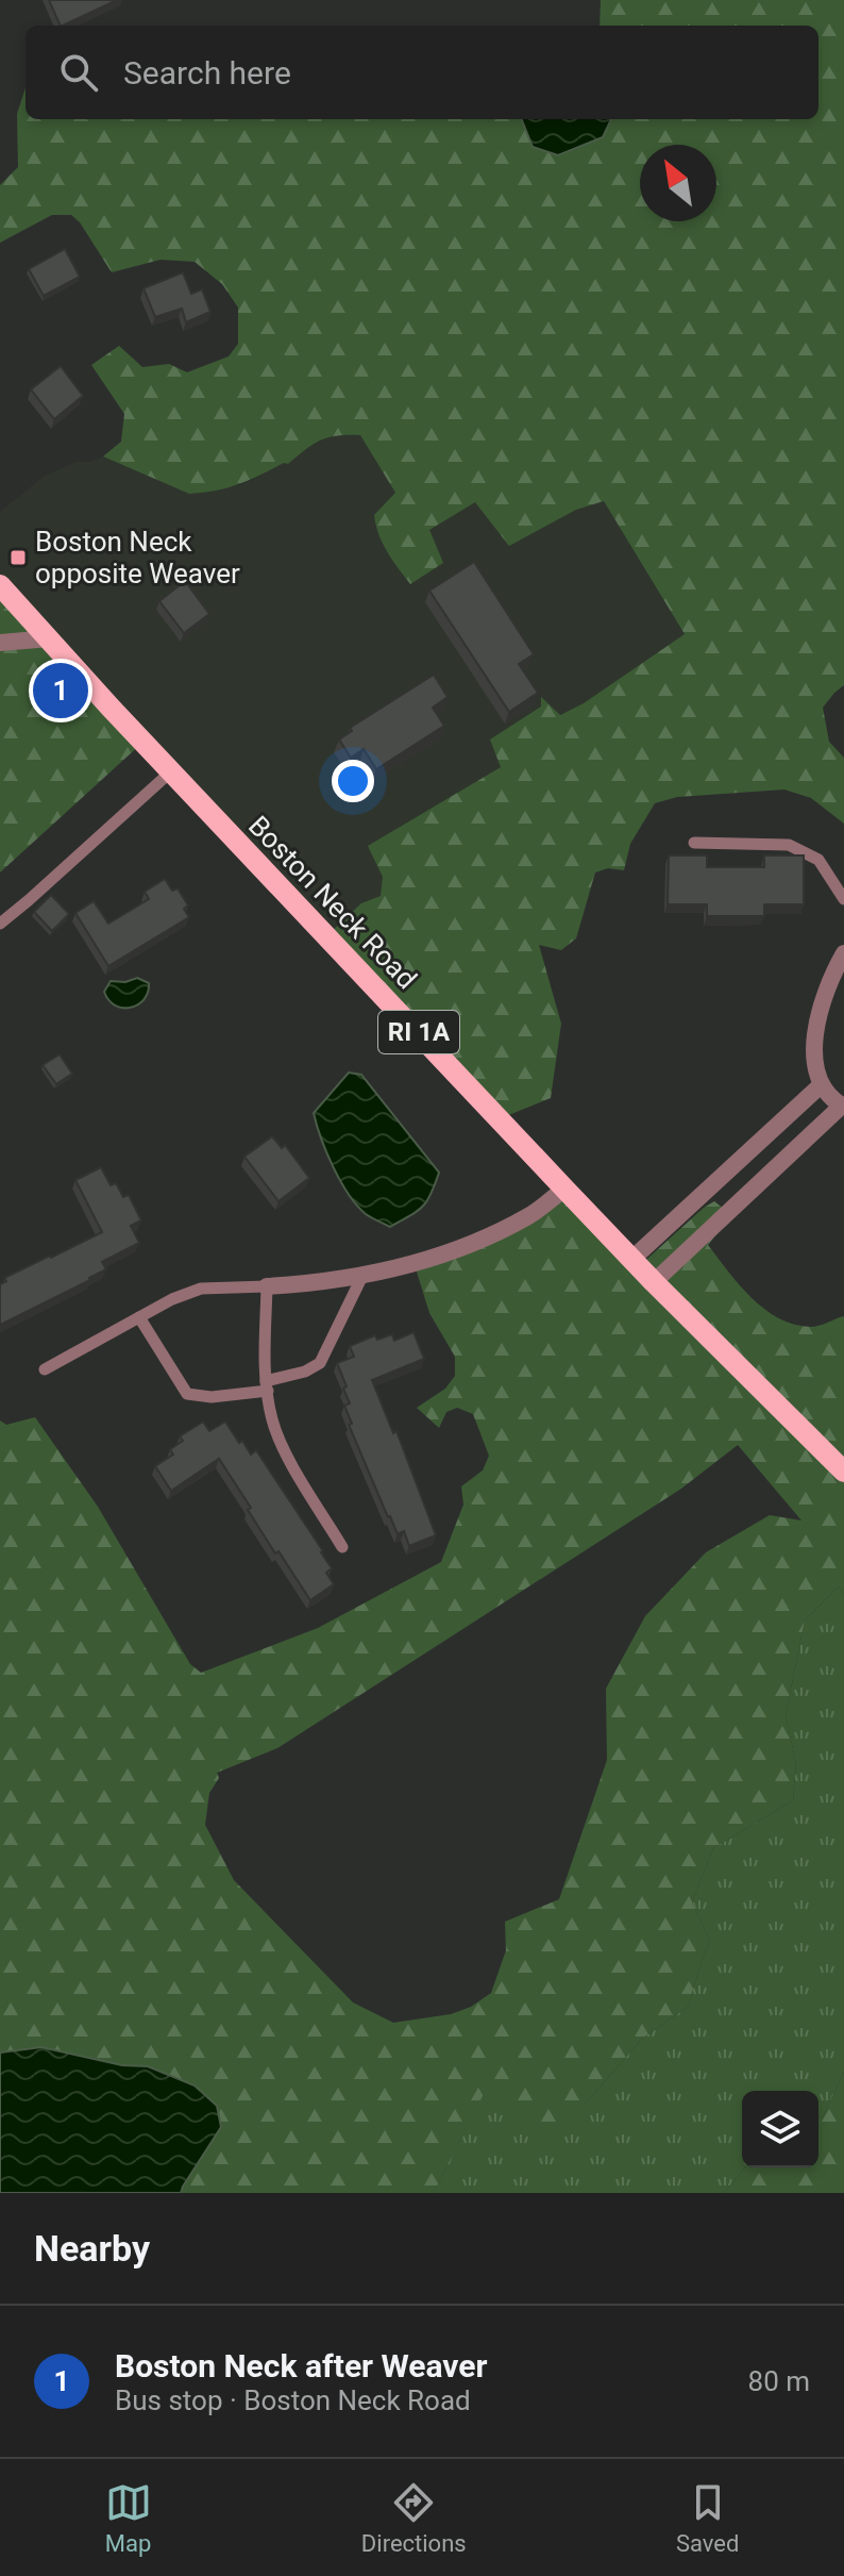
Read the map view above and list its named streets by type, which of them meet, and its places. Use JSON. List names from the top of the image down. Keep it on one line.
{"streets":{"main road":["Boston Neck Road","RI 1A"]},"places":{"transit":["Boston Neck opposite Weaver"]},"north":"top left","page":{"search":"Search here","pins":"1","heading":"Nearby","list":[{"mark":"1","name":"Boston Neck after Weaver","note":"Bus stop · Boston Neck Road","value":"80 m"}],"nav":["Map","Directions","Saved"]}}
